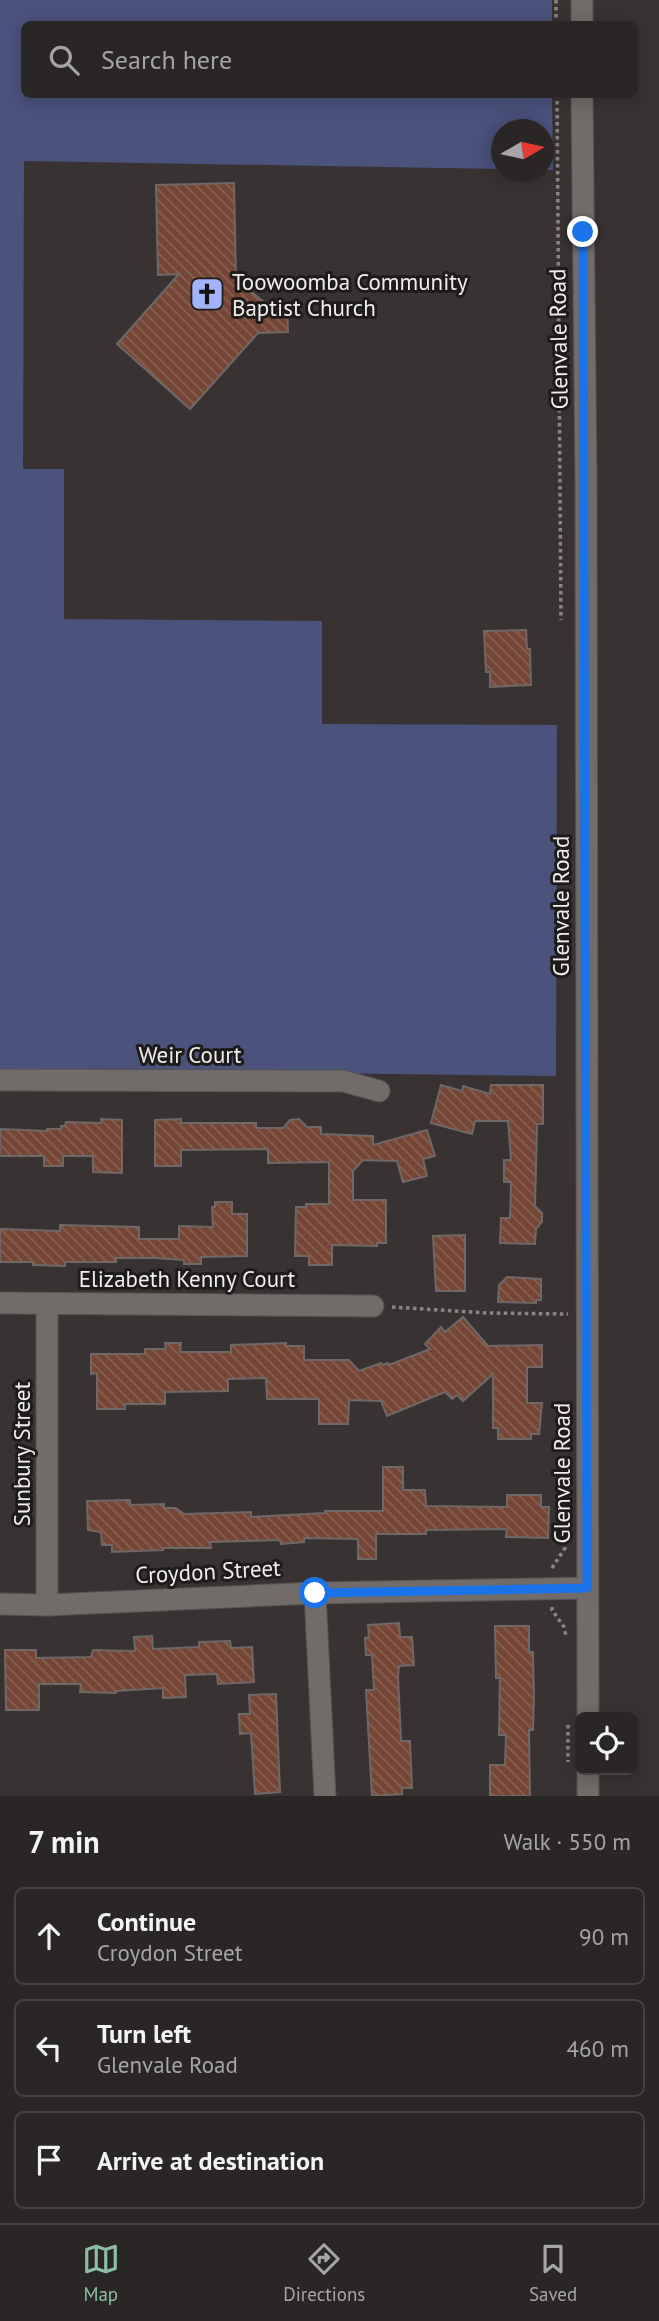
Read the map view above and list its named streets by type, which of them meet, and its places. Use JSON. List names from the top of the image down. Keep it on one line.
{"streets":{"street":["Glenvale Road","Weir Court","Elizabeth Kenny Court","Sunbury Street","Croydon Street"]},"crossings":[["Glenvale Road","Croydon Street"],["Elizabeth Kenny Court","Sunbury Street"],["Sunbury Street","Croydon Street"]],"places":{"church":["Toowoomba Community Baptist Church"]},"north":"right","page":{"search":"Search here","heading":["7 min","Walk · 550 m"],"list":[["Continue","Croydon Street","90 m"],["Turn left","Glenvale Road","460 m"],"Arrive at destination"],"nav":["Map","Directions","Saved"]}}
